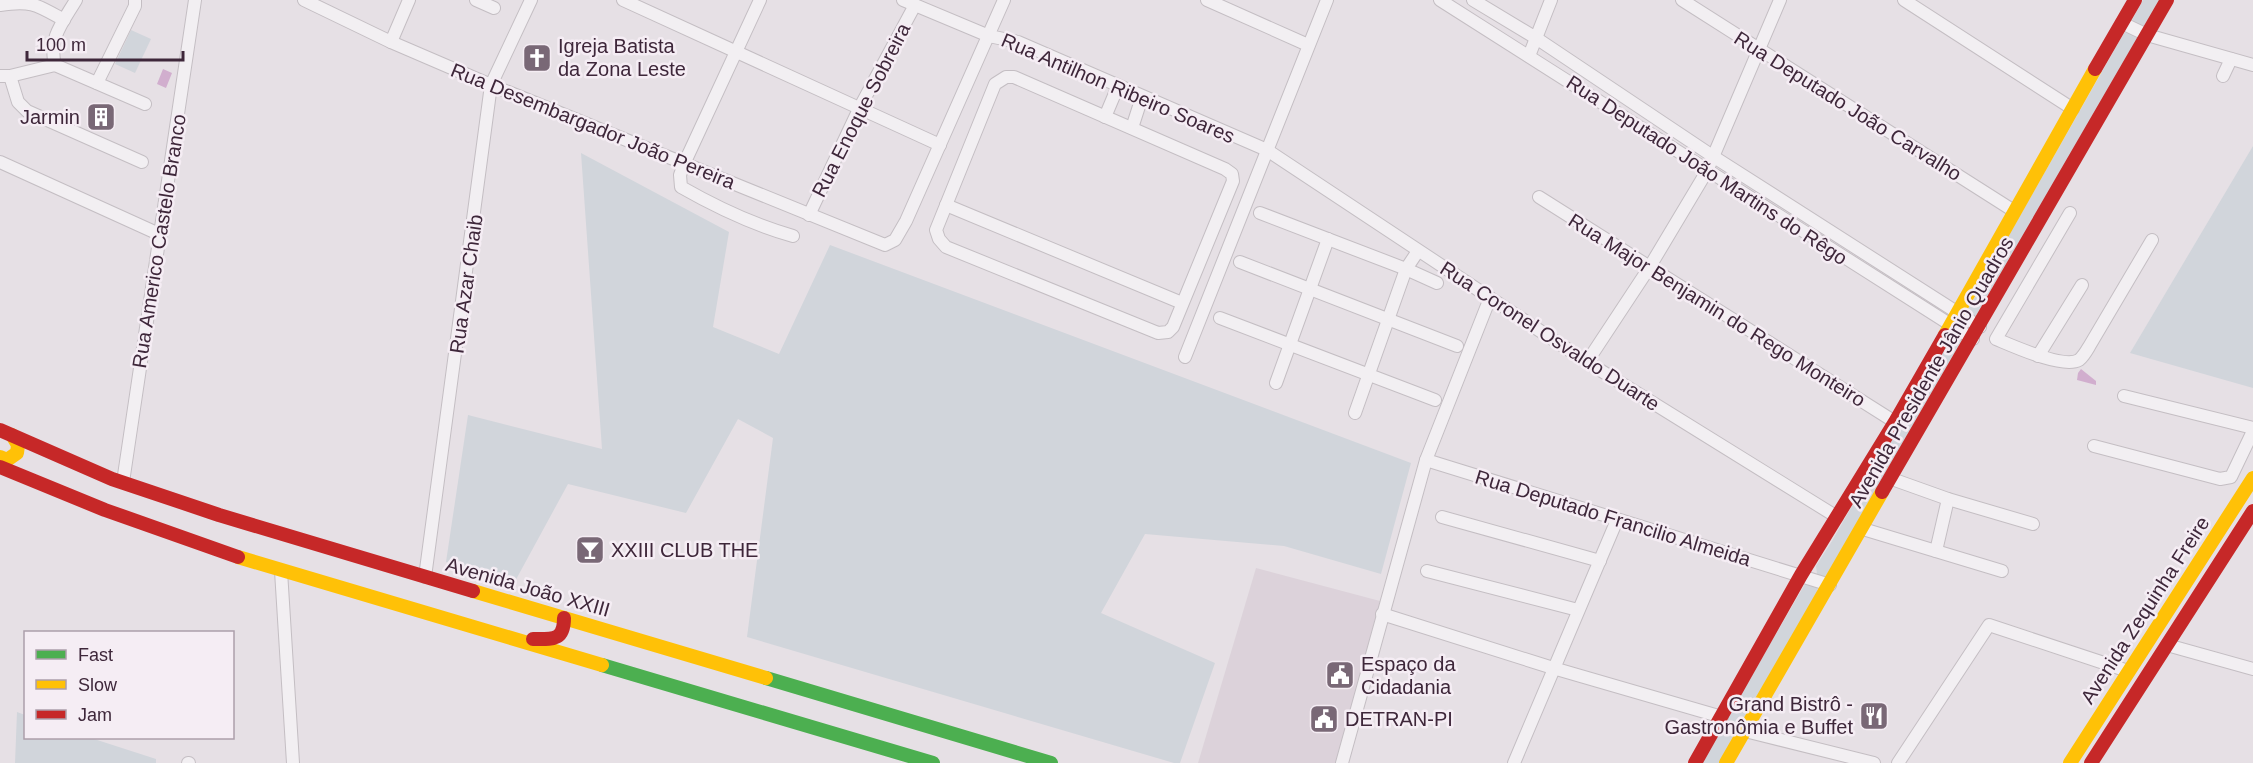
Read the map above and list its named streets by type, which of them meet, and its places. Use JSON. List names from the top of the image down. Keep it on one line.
{"streets":{"main road":["Avenida Presidente Jânio Quadros","Avenida João XXIII","Avenida Zequinha Freire"],"street":["Rua Antilhon Ribeiro Soares","Rua Deputado João Carvalho","Rua Enoque Sobreira","Rua Desembargador João Pereira","Rua Deputado João Martins do Rêgo","Rua Americo Castelo Branco","Rua Azar Chaib","Rua Major Benjamin do Rego Monteiro","Rua Coronel Osvaldo Duarte","Rua Deputado Francilio Almeida"]},"crossings":[["Rua Antilhon Ribeiro Soares","Rua Enoque Sobreira"],["Rua Antilhon Ribeiro Soares","Rua Coronel Osvaldo Duarte"],["Rua Deputado João Carvalho","Avenida Presidente Jânio Quadros"],["Rua Enoque Sobreira","Rua Desembargador João Pereira"],["Rua Desembargador João Pereira","Rua Azar Chaib"],["Rua Deputado João Martins do Rêgo","Avenida Presidente Jânio Quadros"],["Rua Americo Castelo Branco","Avenida João XXIII"],["Rua Azar Chaib","Avenida João XXIII"],["Rua Major Benjamin do Rego Monteiro","Avenida Presidente Jânio Quadros"],["Rua Coronel Osvaldo Duarte","Avenida Presidente Jânio Quadros"],["Avenida Presidente Jânio Quadros","Rua Deputado Francilio Almeida"]],"places":{"church":["Igreja Batista da Zona Leste"],"building":["Jarmin"],"bar":["XXIII CLUB THE"],"public building":["Espaço da Cidadania","DETRAN-PI"],"restaurant":["Grand Bistrô - Gastronômia e Buffet"]},"legend":["Fast","Slow","Jam"],"scale_bar":"100 m"}
